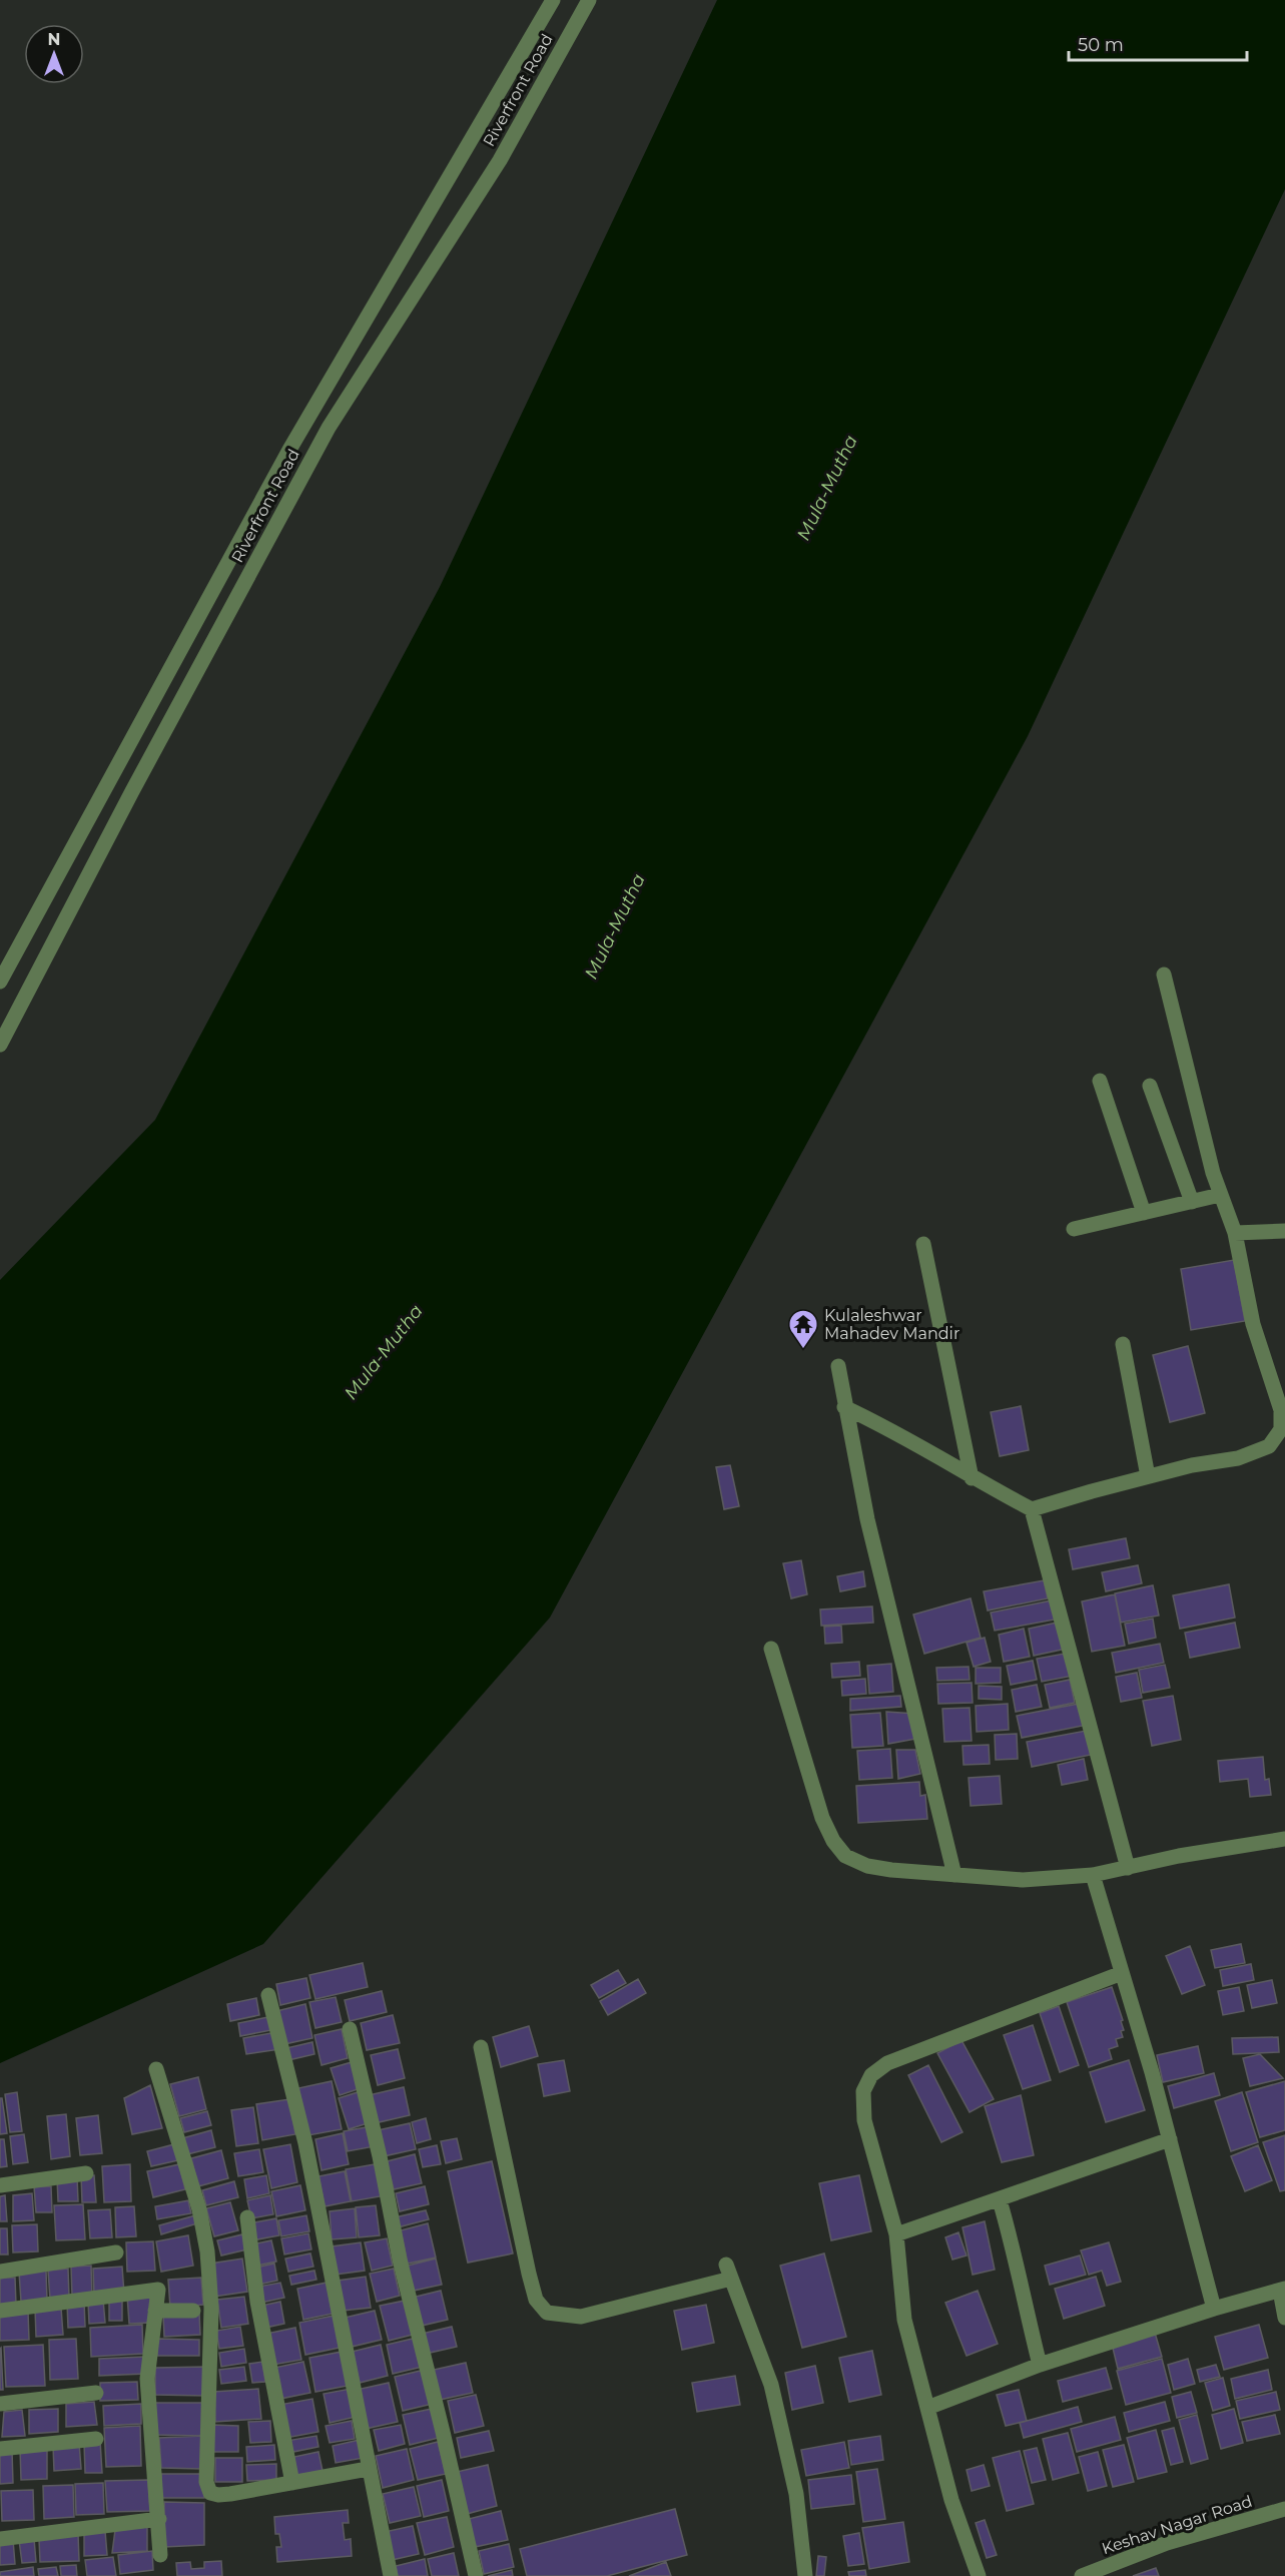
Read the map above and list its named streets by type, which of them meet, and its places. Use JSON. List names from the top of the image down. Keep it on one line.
{"streets":{"street":["Riverfront Road","Keshav Nagar Road"]},"water":["Mula-Mutha"],"places":{"temple":["Kulaleshwar Mahadev Mandir"]},"scale_bar":"50 m","north":"top"}
